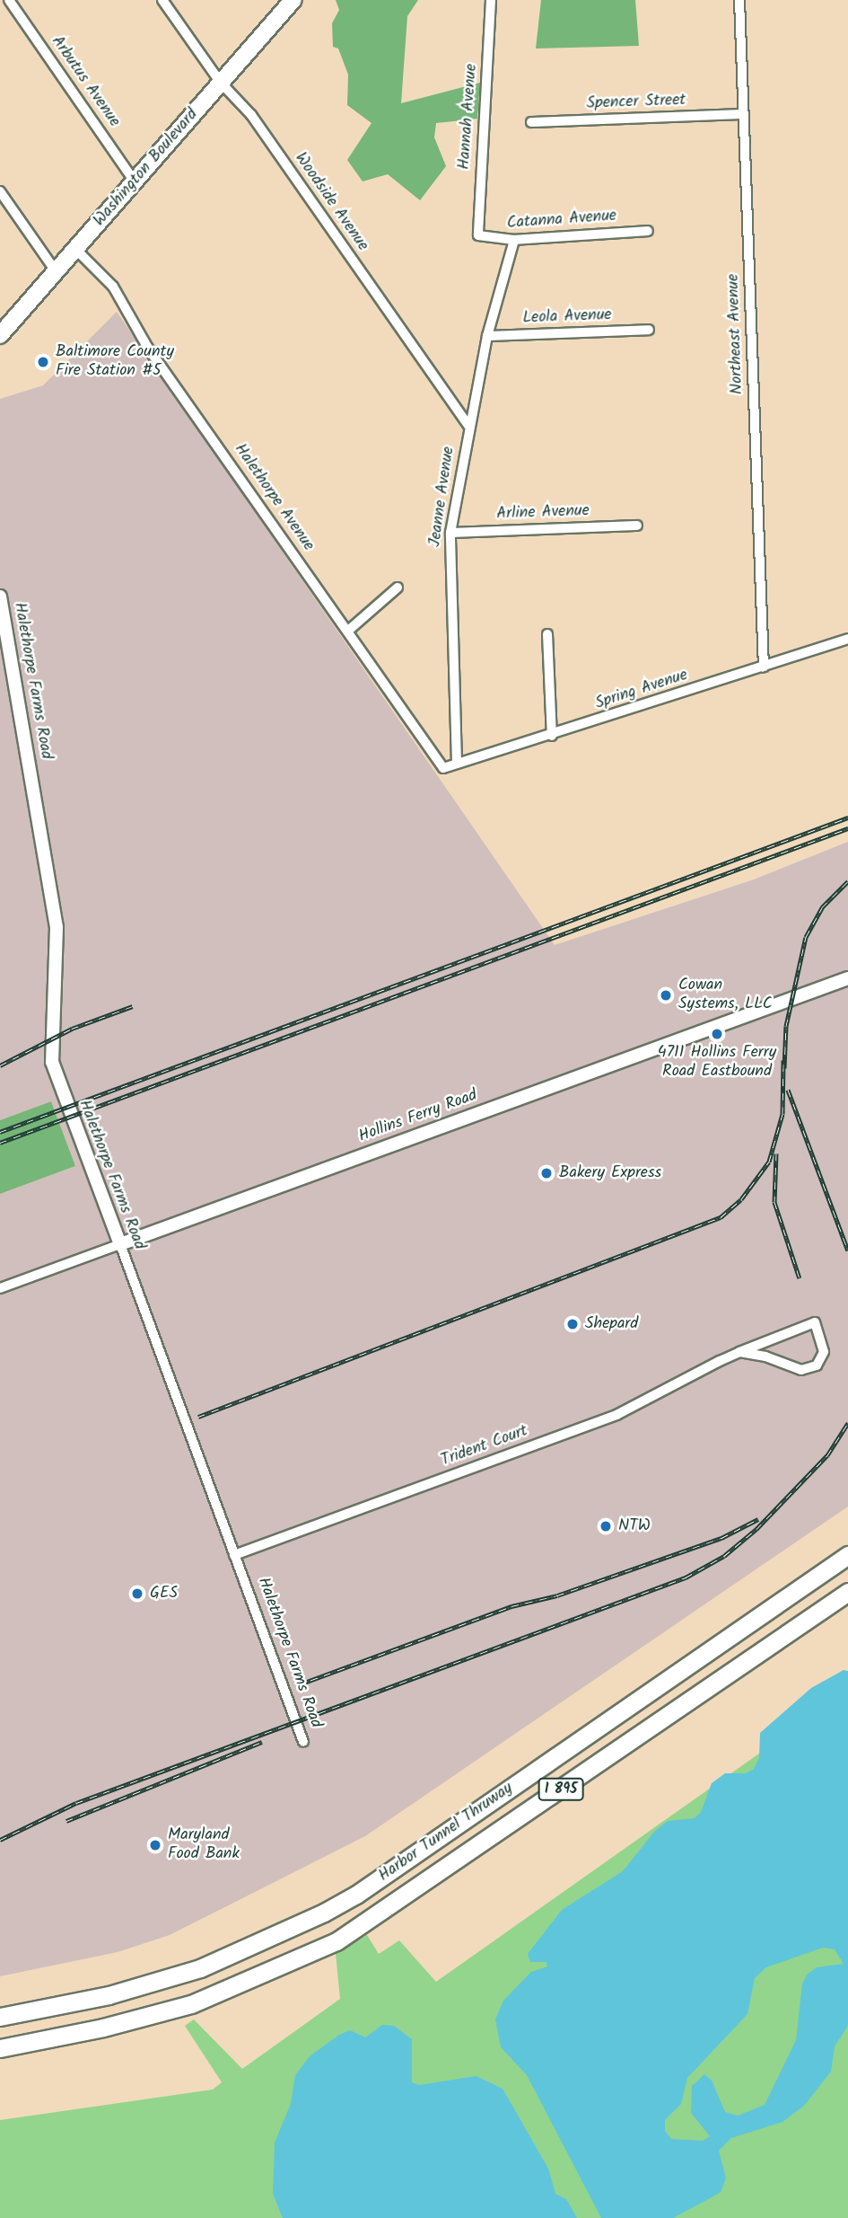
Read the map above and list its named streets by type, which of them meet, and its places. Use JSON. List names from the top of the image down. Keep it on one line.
{"streets":{"highway":["I 895","Harbor Tunnel Thruway"],"main road":["Washington Boulevard"],"street":["Arbutus Avenue","Spencer Street","Hannah Avenue","Woodside Avenue","Catanna Avenue","Leola Avenue","Northeast Avenue","Jeanne Avenue","Halethorpe Avenue","Arline Avenue","Halethorpe Farms Road","Spring Avenue","Hollins Ferry Road","Trident Court"]},"crossings":[["Arbutus Avenue","Washington Boulevard"],["Spencer Street","Northeast Avenue"],["Hannah Avenue","Catanna Avenue"],["Washington Boulevard","Woodside Avenue"],["Washington Boulevard","Halethorpe Avenue"],["Woodside Avenue","Jeanne Avenue"],["Catanna Avenue","Jeanne Avenue"],["Leola Avenue","Jeanne Avenue"],["Northeast Avenue","Spring Avenue"],["Jeanne Avenue","Arline Avenue"],["Jeanne Avenue","Spring Avenue"],["Halethorpe Avenue","Spring Avenue"],["Halethorpe Farms Road","Hollins Ferry Road"],["Halethorpe Farms Road","Trident Court"]],"places":["Baltimore County Fire Station #5","Cowan Systems, LLC","4711 Hollins Ferry Road Eastbound","Bakery Express","Shepard","NTW","GES","Maryland Food Bank"]}
